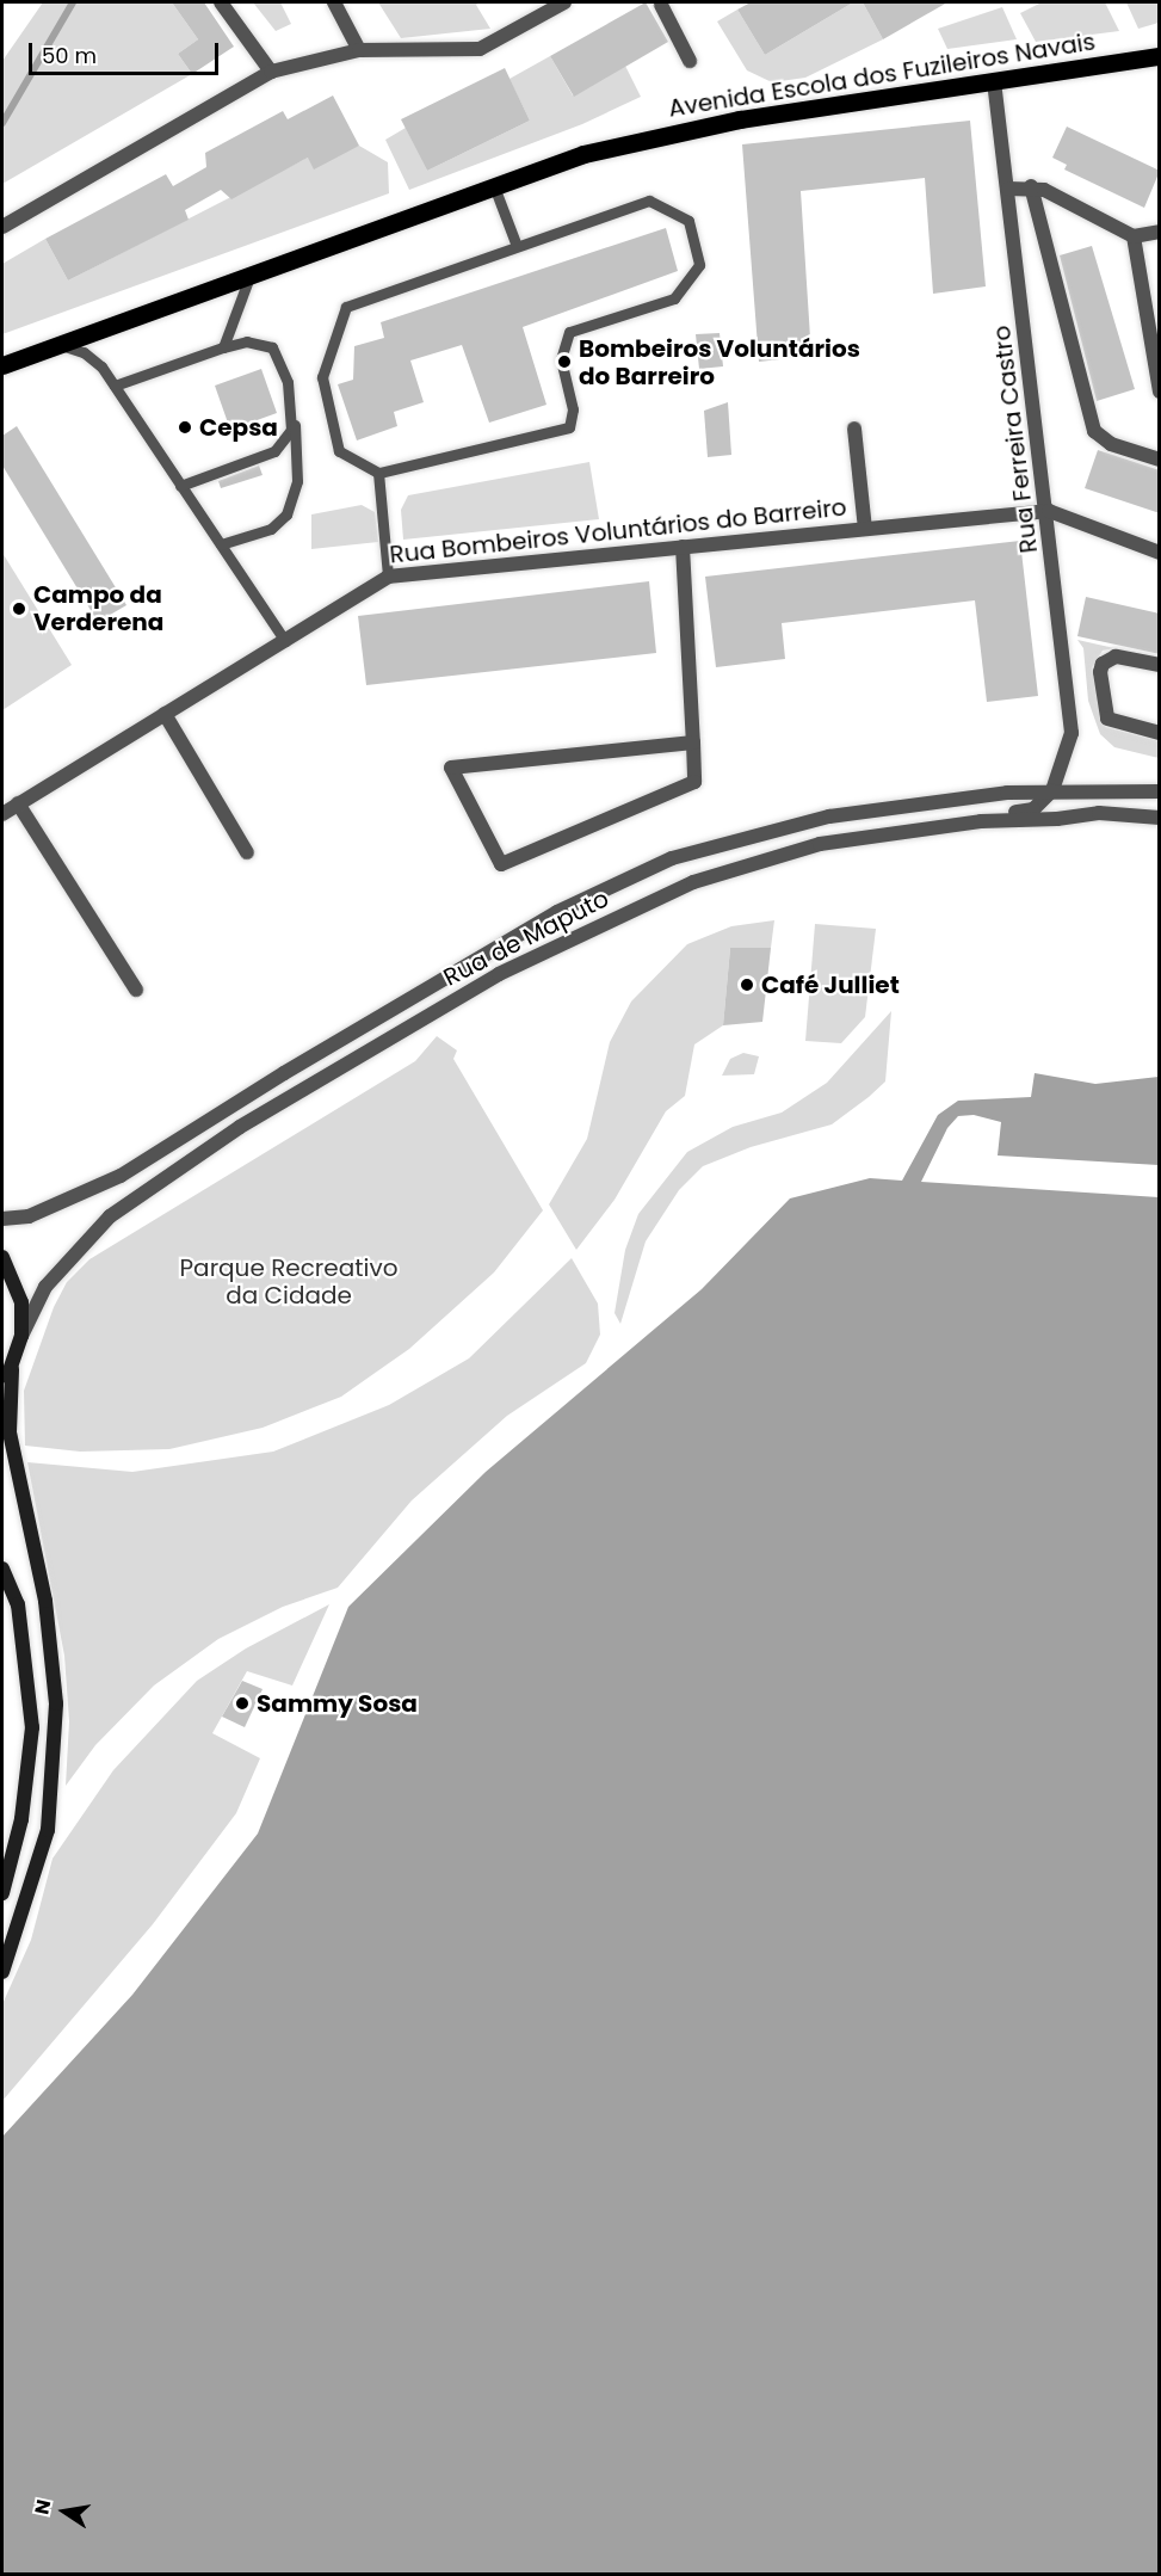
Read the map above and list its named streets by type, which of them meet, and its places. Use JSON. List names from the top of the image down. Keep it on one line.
{"streets":{"main road":["Avenida Escola dos Fuzileiros Navais"],"street":["Rua Ferreira Castro","Rua Bombeiros Voluntários do Barreiro","Rua de Maputo"]},"crossings":[["Avenida Escola dos Fuzileiros Navais","Rua Ferreira Castro"],["Rua Ferreira Castro","Rua Bombeiros Voluntários do Barreiro"],["Rua Ferreira Castro","Rua de Maputo"]],"parks":["Parque Recreativo da Cidade"],"places":["Bombeiros Voluntários do Barreiro","Cepsa","Campo da Verderena","Café Julliet","Sammy Sosa"],"scale_bar":"50 m","north":"left"}
